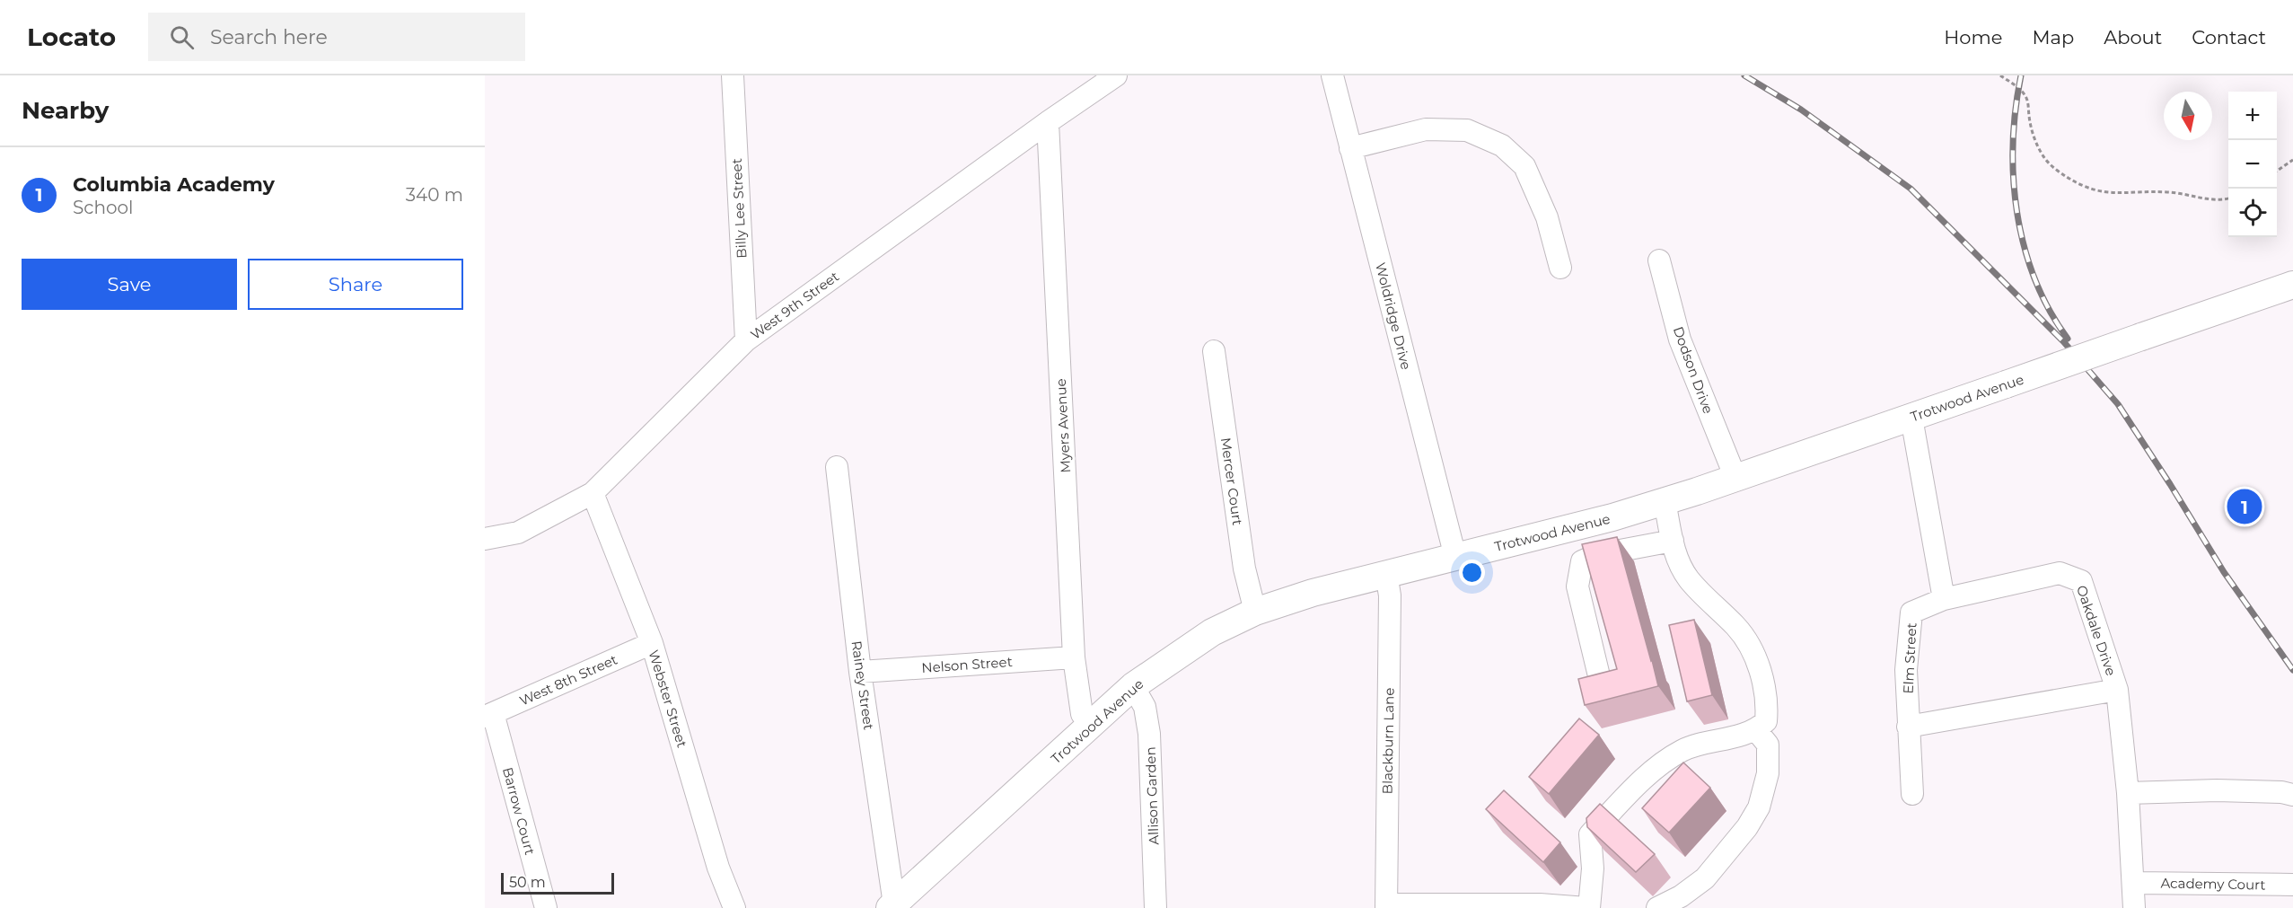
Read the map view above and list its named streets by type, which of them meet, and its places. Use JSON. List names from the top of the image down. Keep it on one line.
{"streets":{"main road":["Trotwood Avenue"],"street":["Billy Lee Street","West 9th Street","Woldridge Drive","Dodson Drive","Myers Avenue","Mercer Court","Oakdale Drive","Elm Street","Nelson Street","West 8th Street","Rainey Street","Webster Street","Blackburn Lane","Allison Garden","Barrow Court","Academy Court"]},"crossings":[["Billy Lee Street","West 9th Street"],["West 9th Street","Myers Avenue"],["West 9th Street","Webster Street"],["Woldridge Drive","Trotwood Avenue"],["Dodson Drive","Trotwood Avenue"],["Trotwood Avenue","Myers Avenue"],["Trotwood Avenue","Mercer Court"],["Trotwood Avenue","Rainey Street"],["Trotwood Avenue","Blackburn Lane"],["Trotwood Avenue","Allison Garden"],["Myers Avenue","Nelson Street"],["Oakdale Drive","Elm Street"],["Oakdale Drive","Academy Court"],["Nelson Street","Rainey Street"],["West 8th Street","Webster Street"],["West 8th Street","Barrow Court"]],"scale_bar":"50 m","north":"bottom","page":{"header":"Locato","search":"Search here","nav":["Home","Map","About","Contact"],"heading":"Nearby","map_buttons":["+","−"],"list":[{"mark":"1","name":"Columbia Academy","note":"School","value":"340 m"}],"buttons":["Save","Share"],"pins":"1","scale":"50 m"}}
